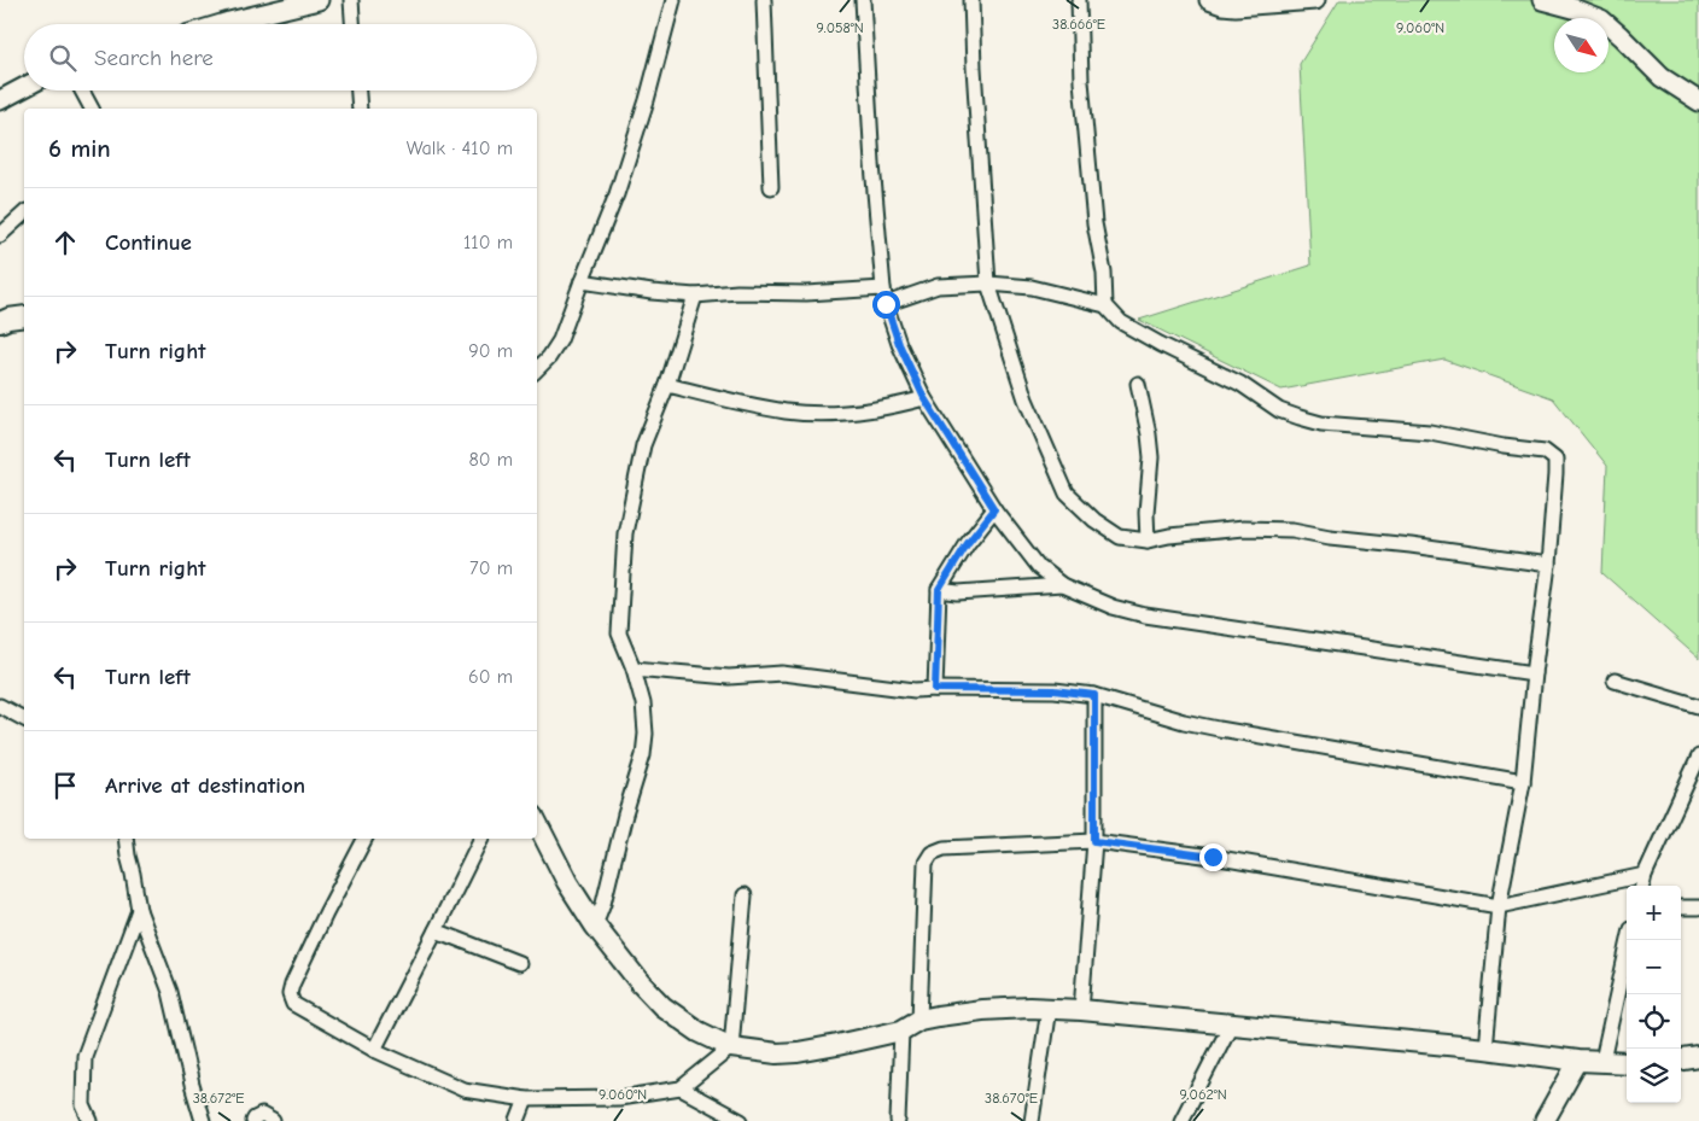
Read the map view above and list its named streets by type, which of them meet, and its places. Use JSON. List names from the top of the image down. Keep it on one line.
{"north":"bottom right","page":{"search":"Search here","heading":["6 min","Walk · 410 m"],"list":[["Continue","110 m"],["Turn right","90 m"],["Turn left","80 m"],["Turn right","70 m"],["Turn left","60 m"],"Arrive at destination"],"map_buttons":["+","−"]},"coordinates":["38.666°E","9.058°N","9.060°N","9.062°N","38.672°E","38.670°E"]}
